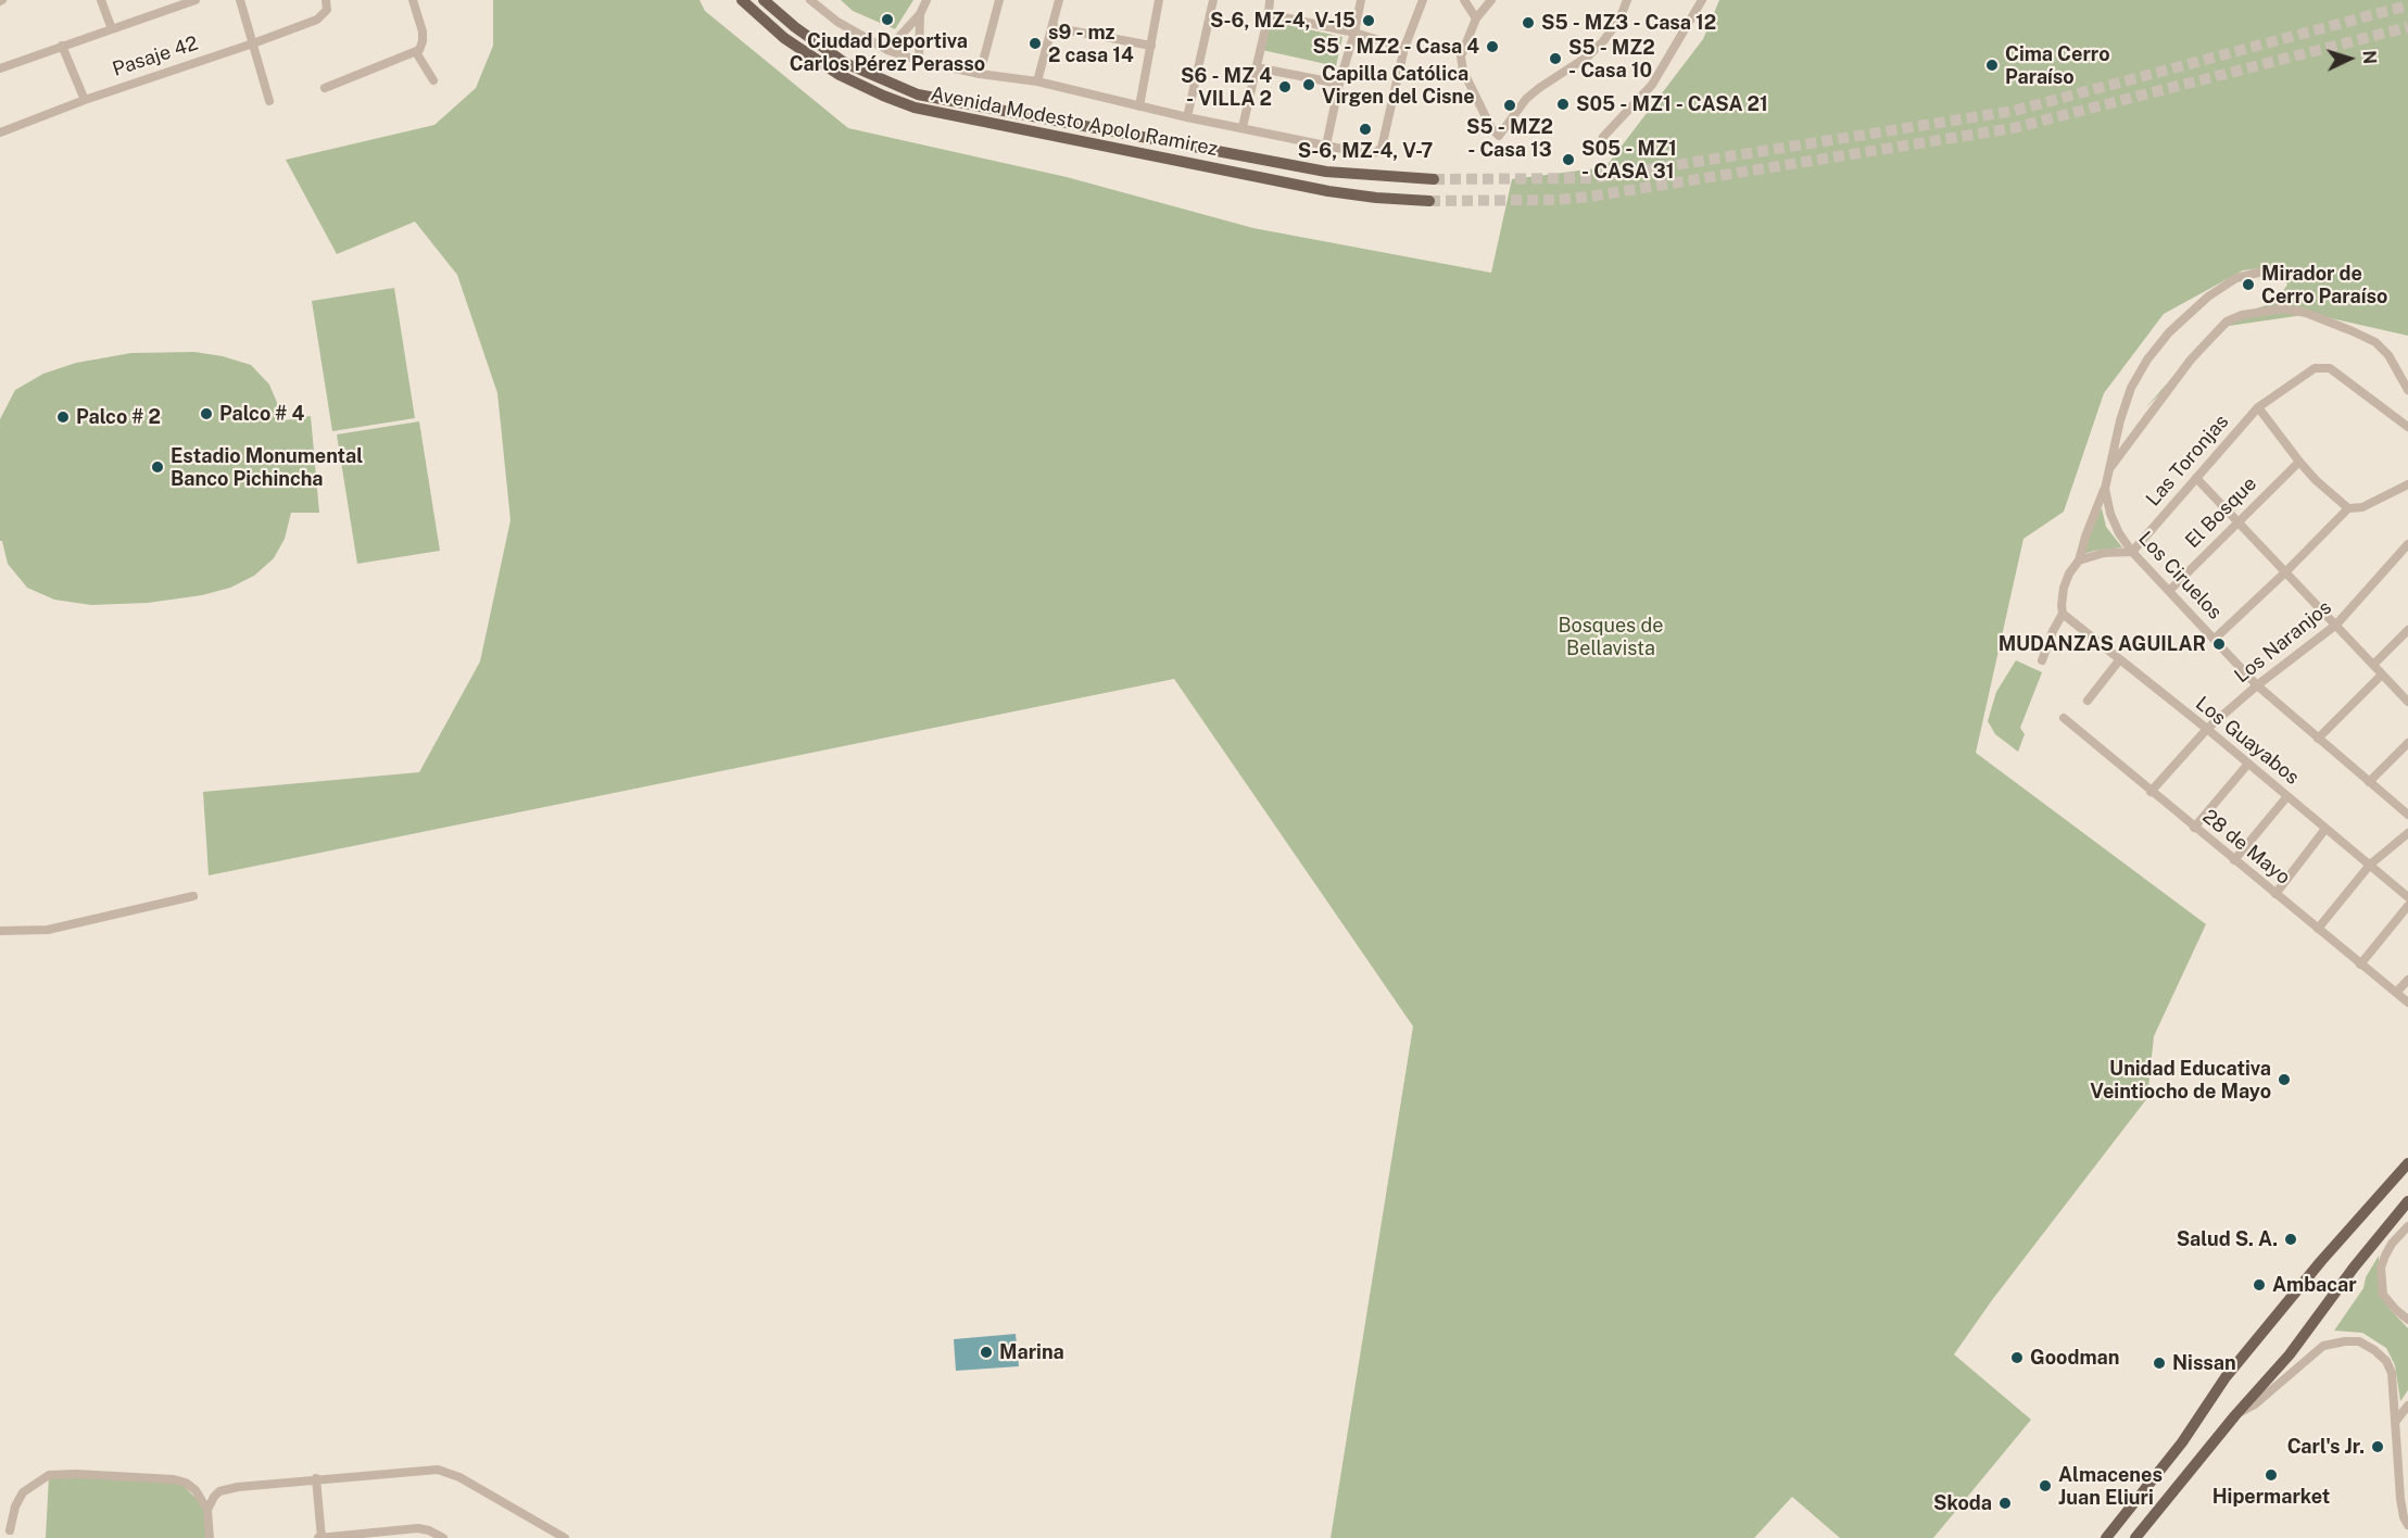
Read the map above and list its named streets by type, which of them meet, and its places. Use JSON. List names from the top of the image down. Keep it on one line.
{"streets":{"main road":["Avenida Modesto Apolo Ramirez"],"street":["Pasaje 42","Las Toronjas","El Bosque","Los Ciruelos","Los Naranjos","Los Guayabos","28 de Mayo"]},"crossings":[["Las Toronjas","Los Ciruelos"],["El Bosque","Los Ciruelos"],["Los Ciruelos","Los Naranjos"],["Los Naranjos","Los Guayabos"],["Los Naranjos","28 de Mayo"]],"parks":["Bosques de Bellavista"],"places":["Ciudad Deportiva Carlos Pérez Perasso","S-6, MZ-4, V-15","S5 - MZ3 - Casa 12","s9 - mz 2 casa 14","S5 - MZ2 - Casa 4","S5 - MZ2 - Casa 10","Cima Cerro Paraíso","Capilla Católica Virgen del Cisne","S6 - MZ 4 - VILLA 2","S05 - MZ1 - CASA 21","S5 - MZ2 - Casa 13","S-6, MZ-4, V-7","S05 - MZ1 - CASA 31","Mirador de Cerro Paraíso","Palco # 4","Palco # 2","Estadio Monumental Banco Pichincha","MUDANZAS AGUILAR","Unidad Educativa Veintiocho de Mayo","Salud S. A.","Ambacar","Marina","Goodman","Nissan","Carl's Jr.","Hipermarket","Almacenes Juan Eliuri","Skoda"],"north":"right"}
